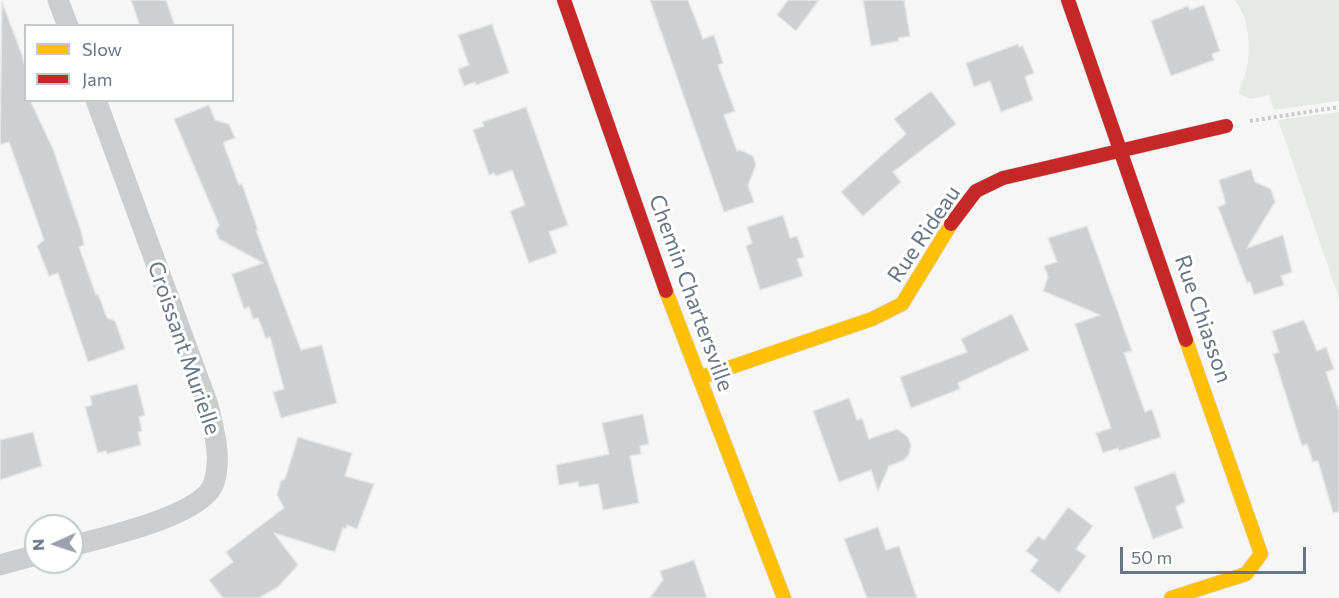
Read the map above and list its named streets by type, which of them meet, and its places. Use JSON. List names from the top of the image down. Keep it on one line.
{"streets":{"street":["Rue Rideau","Chemin Chartersville","Rue Chiasson","Croissant Murielle"]},"crossings":[["Rue Rideau","Chemin Chartersville"],["Rue Rideau","Rue Chiasson"]],"legend":["Slow","Jam"],"scale_bar":"50 m","north":"left"}
